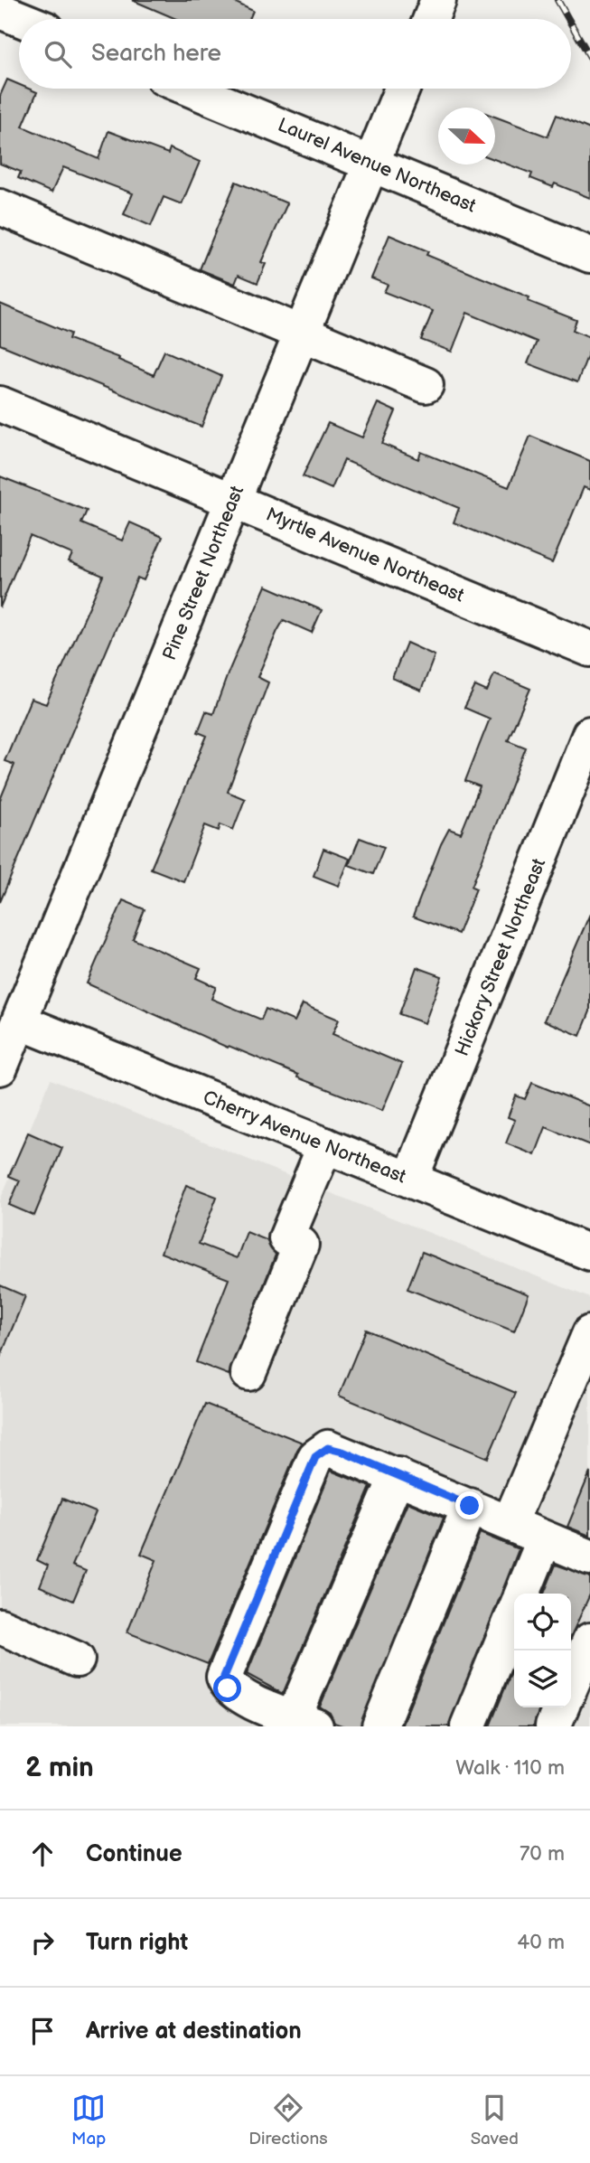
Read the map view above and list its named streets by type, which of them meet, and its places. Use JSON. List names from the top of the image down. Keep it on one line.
{"streets":{"main road":["Laurel Avenue Northeast","Myrtle Avenue Northeast","Pine Street Northeast","Hickory Street Northeast","Cherry Avenue Northeast"]},"crossings":[["Laurel Avenue Northeast","Pine Street Northeast"],["Myrtle Avenue Northeast","Pine Street Northeast"],["Pine Street Northeast","Cherry Avenue Northeast"],["Hickory Street Northeast","Cherry Avenue Northeast"]],"north":"right","page":{"search":"Search here","heading":["2 min","Walk · 110 m"],"list":[["Continue","70 m"],["Turn right","40 m"],"Arrive at destination"],"nav":["Map","Directions","Saved"]}}
